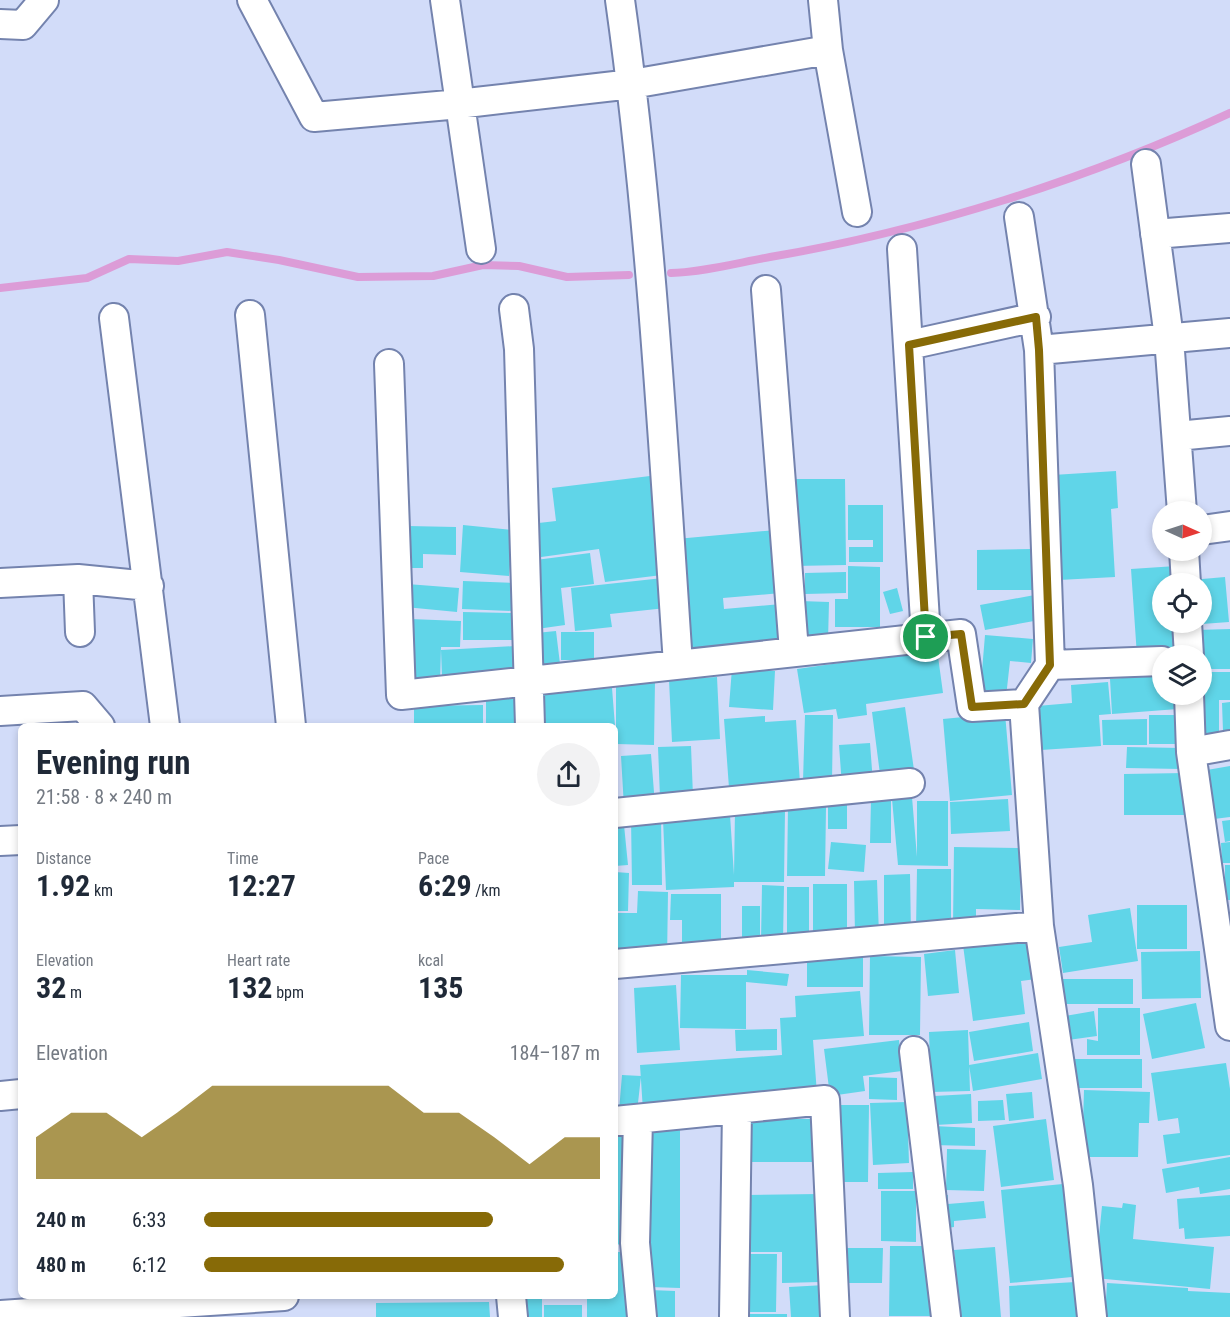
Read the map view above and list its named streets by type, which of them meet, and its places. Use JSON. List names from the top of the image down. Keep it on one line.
{"north":"right","page":{"heading":["Evening run","21:58 · 8 × 240 m"],"stats":[["Distance","1.92 km"],["Time","12:27"],["Pace","6:29 /km"],["Elevation","32 m"],["Heart rate","132 bpm"],["kcal","135"]],"chart":["Elevation","184–187 m"],"list":[{"name":"240 m","note":"6:33"},{"name":"480 m","note":"6:12"}]}}
